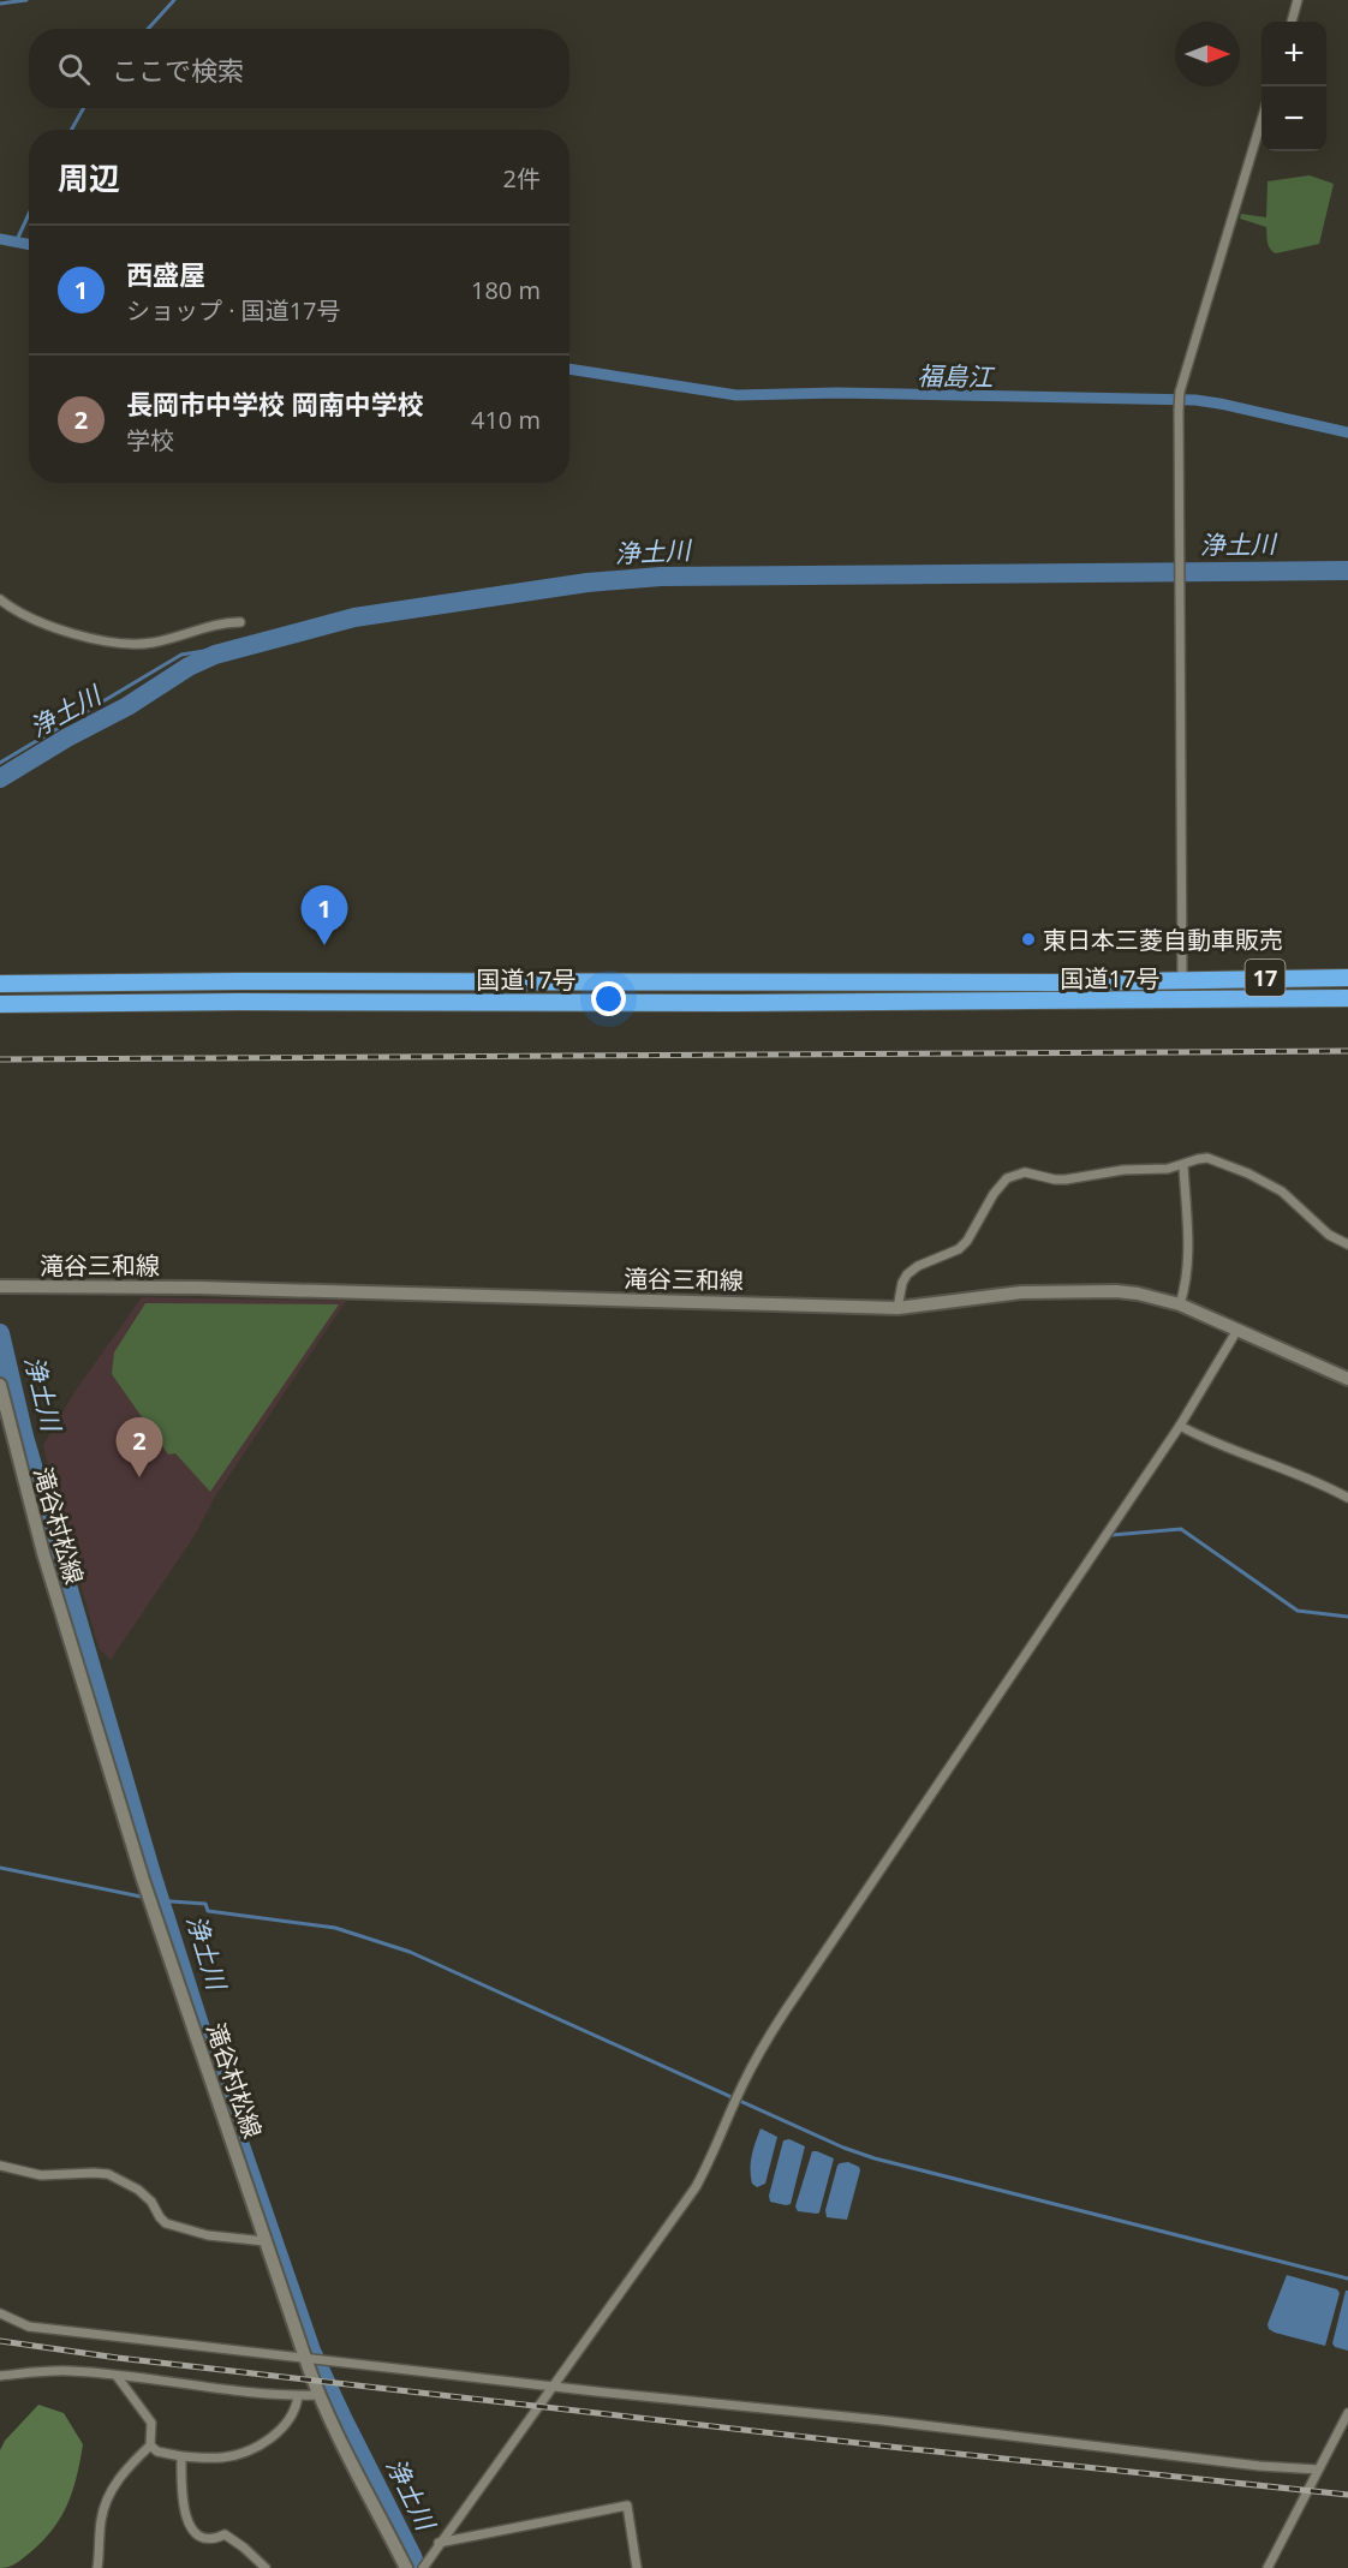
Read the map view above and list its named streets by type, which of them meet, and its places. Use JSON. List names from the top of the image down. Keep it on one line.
{"streets":{"highway":["国道17号","17"],"main road":["滝谷三和線","滝谷村松線"]},"crossings":[["国道17号","17"]],"water":["福島江","浄土川"],"places":["東日本三菱自動車販売"],"north":"right","page":{"map_buttons":["+","−"],"search":"ここで検索","heading":["周辺","2件"],"list":[{"mark":"1","name":"西盛屋","note":"ショップ · 国道17号","value":"180 m"},{"mark":"2","name":"長岡市中学校 岡南中学校","note":"学校","value":"410 m"}],"pins":["1","2"]}}
